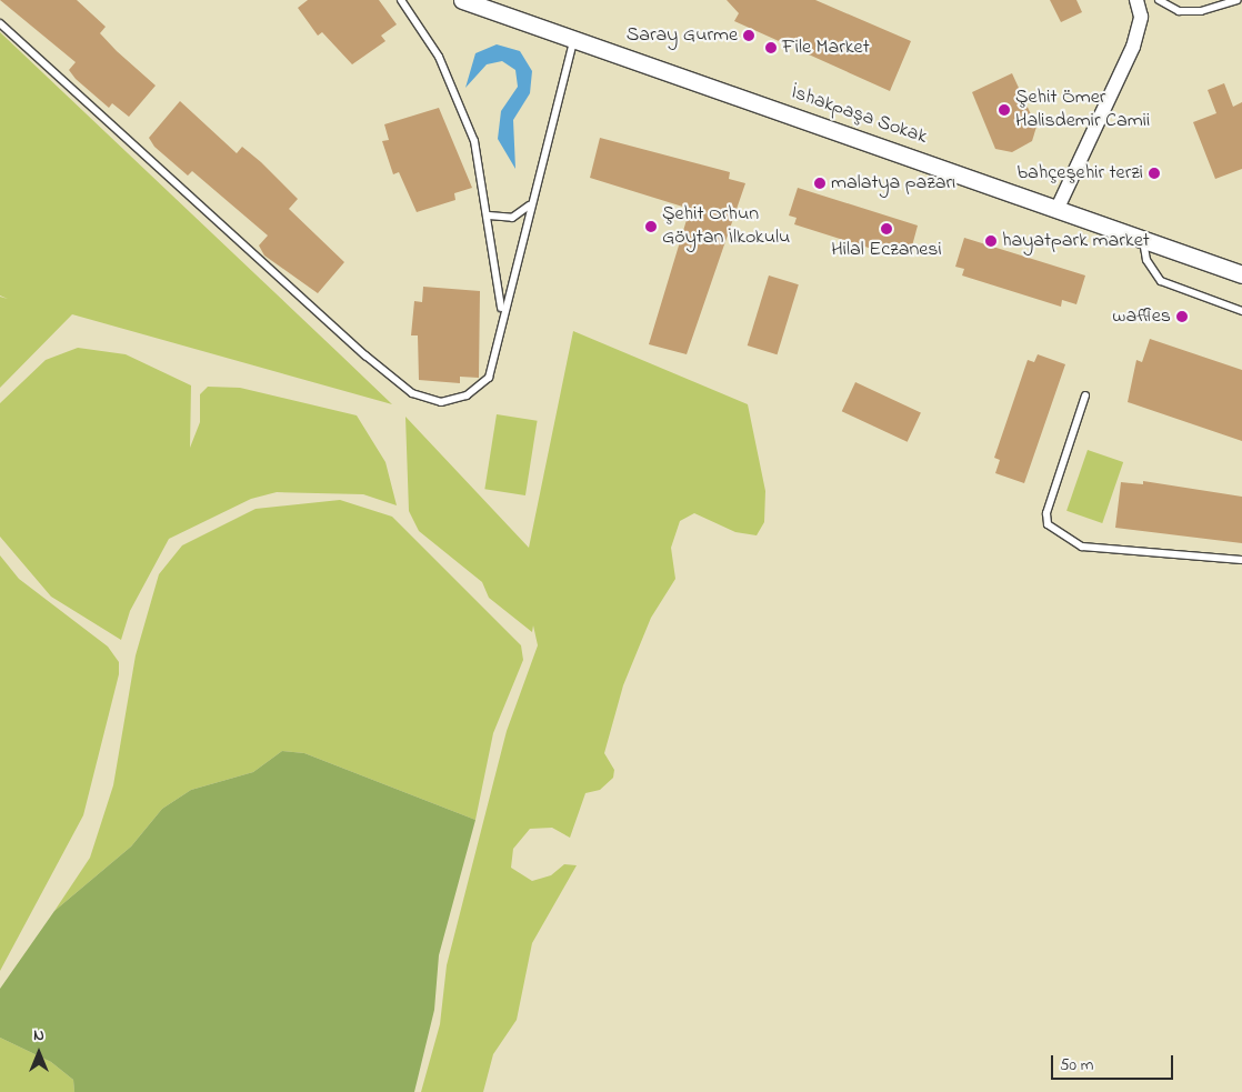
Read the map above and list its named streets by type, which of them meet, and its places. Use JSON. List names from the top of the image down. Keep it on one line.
{"streets":{"street":["İshakpaşa Sokak"]},"places":["Saray Gurme","File Market","Şehit Ömer Halisdemir Camii","bahçeşehir terzi","malatya pazarı","Şehit Orhun Göytan İlkokulu","Hilal Eczanesi","hayatpark market","waffles"],"scale_bar":"50 m","north":"top"}
